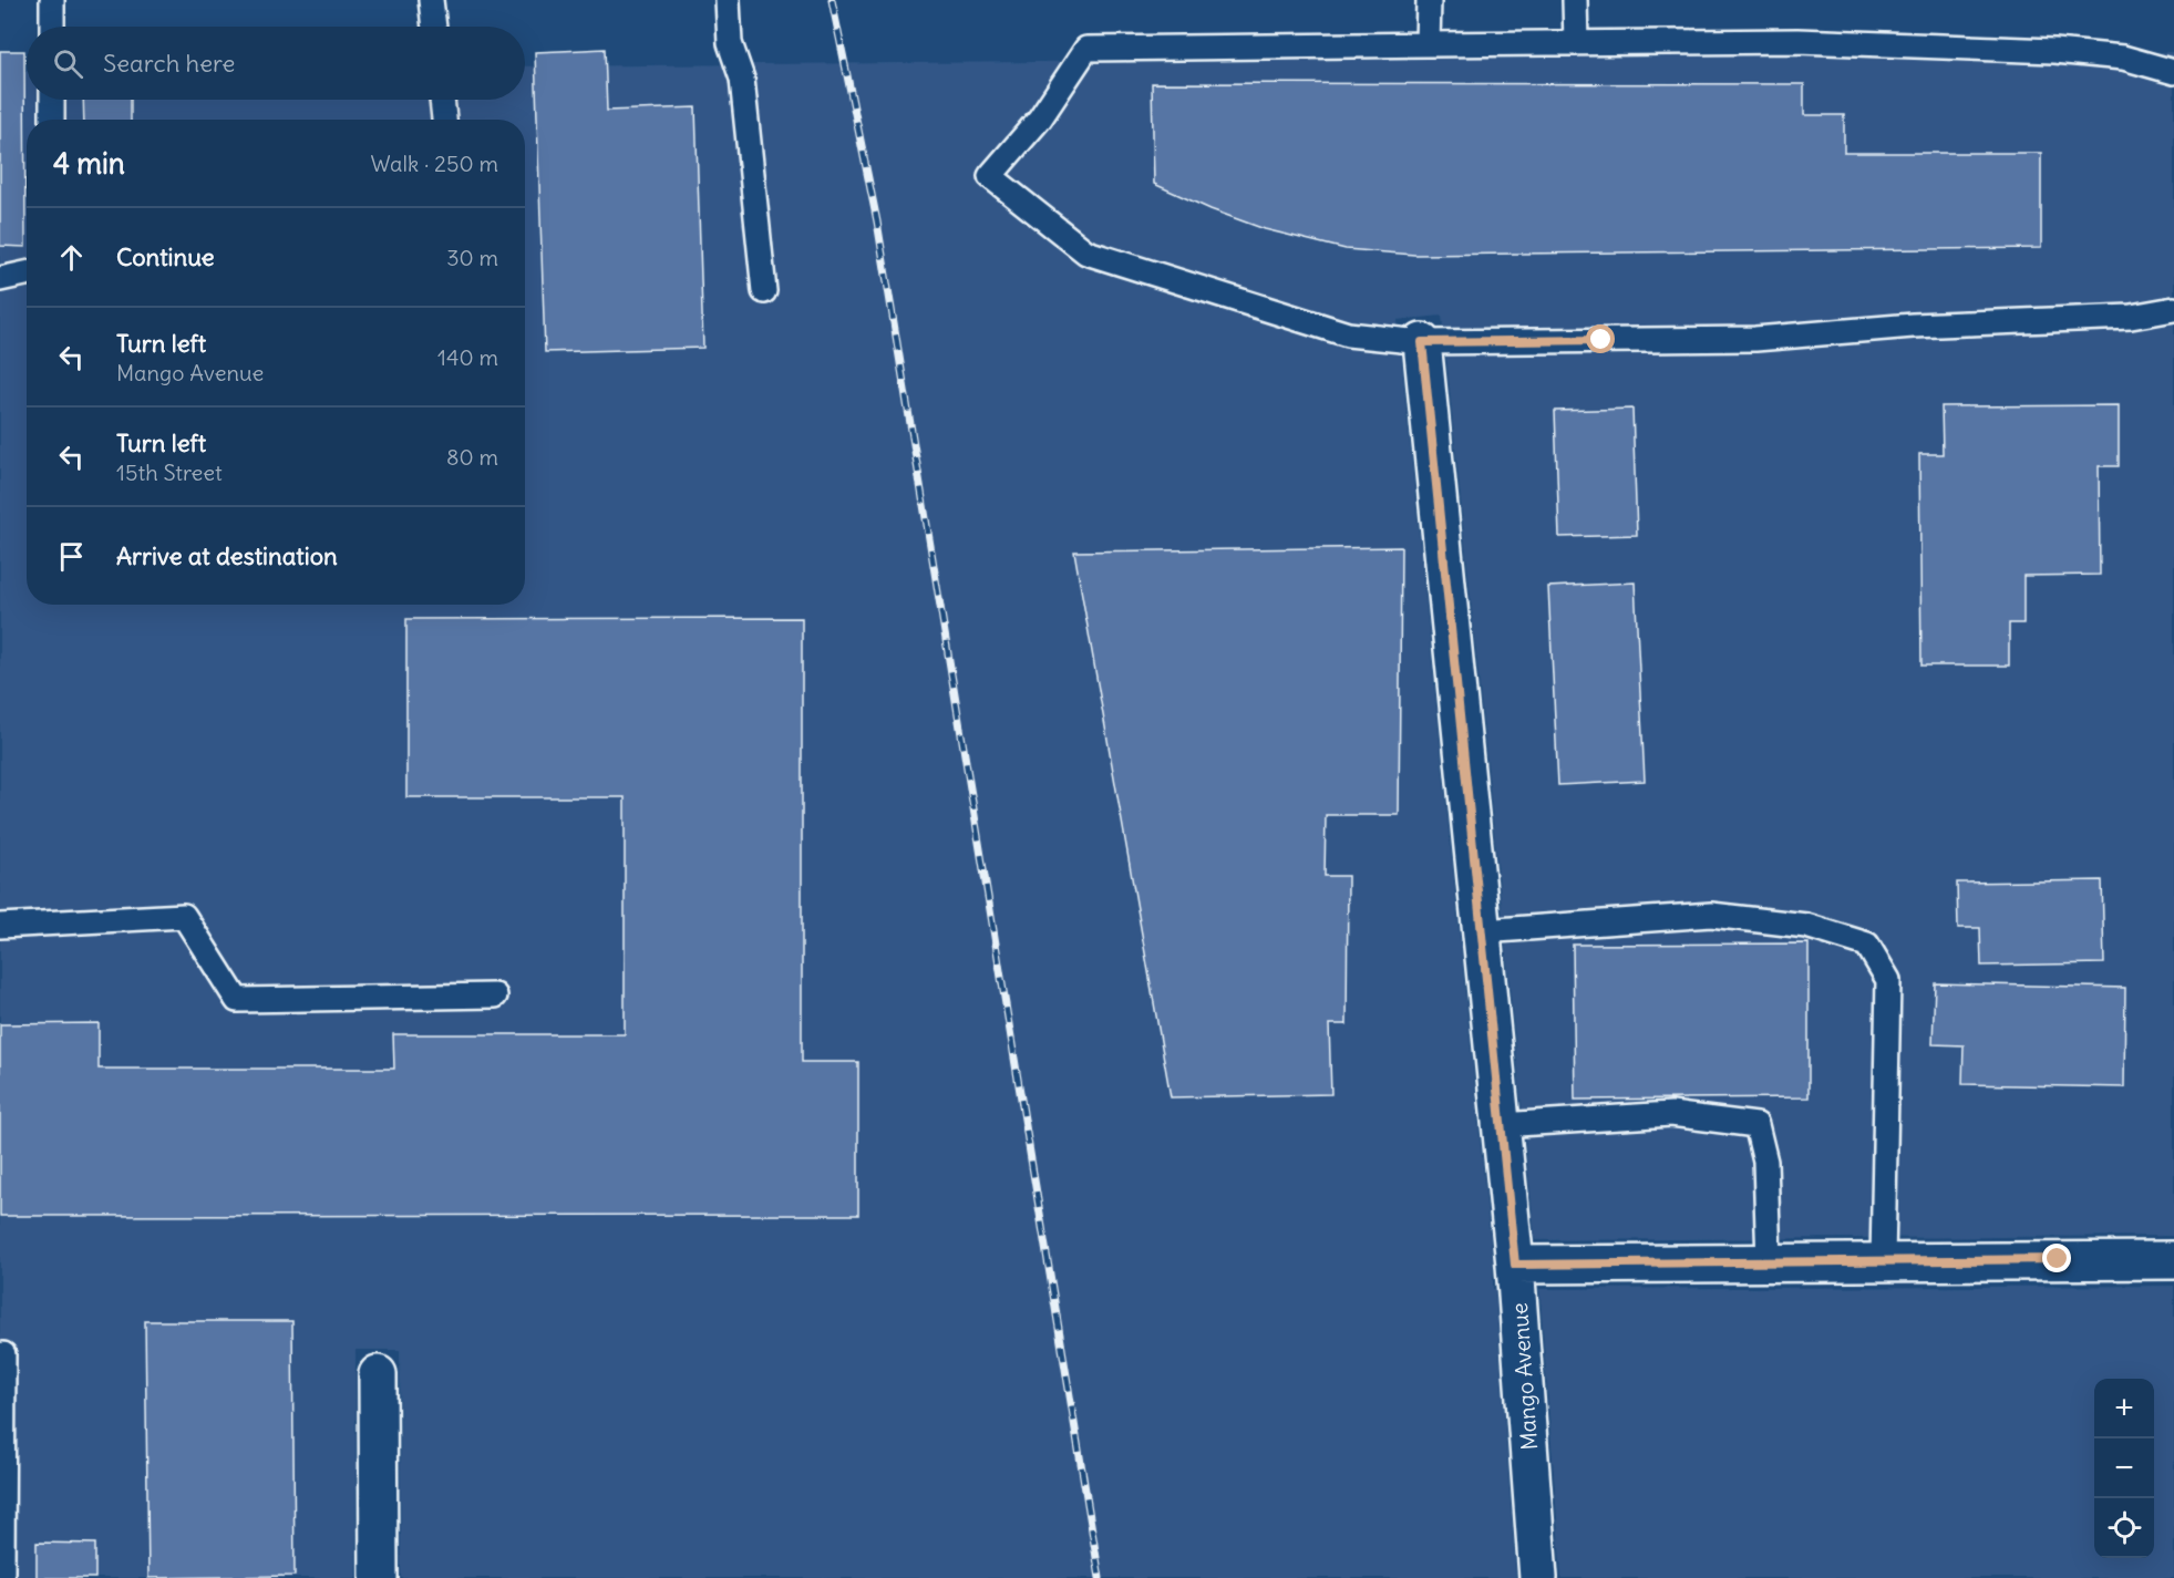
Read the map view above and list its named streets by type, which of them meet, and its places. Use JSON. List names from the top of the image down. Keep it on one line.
{"streets":{"street":["Mango Avenue"]},"page":{"search":"Search here","heading":["4 min","Walk · 250 m"],"list":[["Continue","30 m"],["Turn left","Mango Avenue","140 m"],["Turn left","15th Street","80 m"],"Arrive at destination"],"map_buttons":["+","−"]}}
